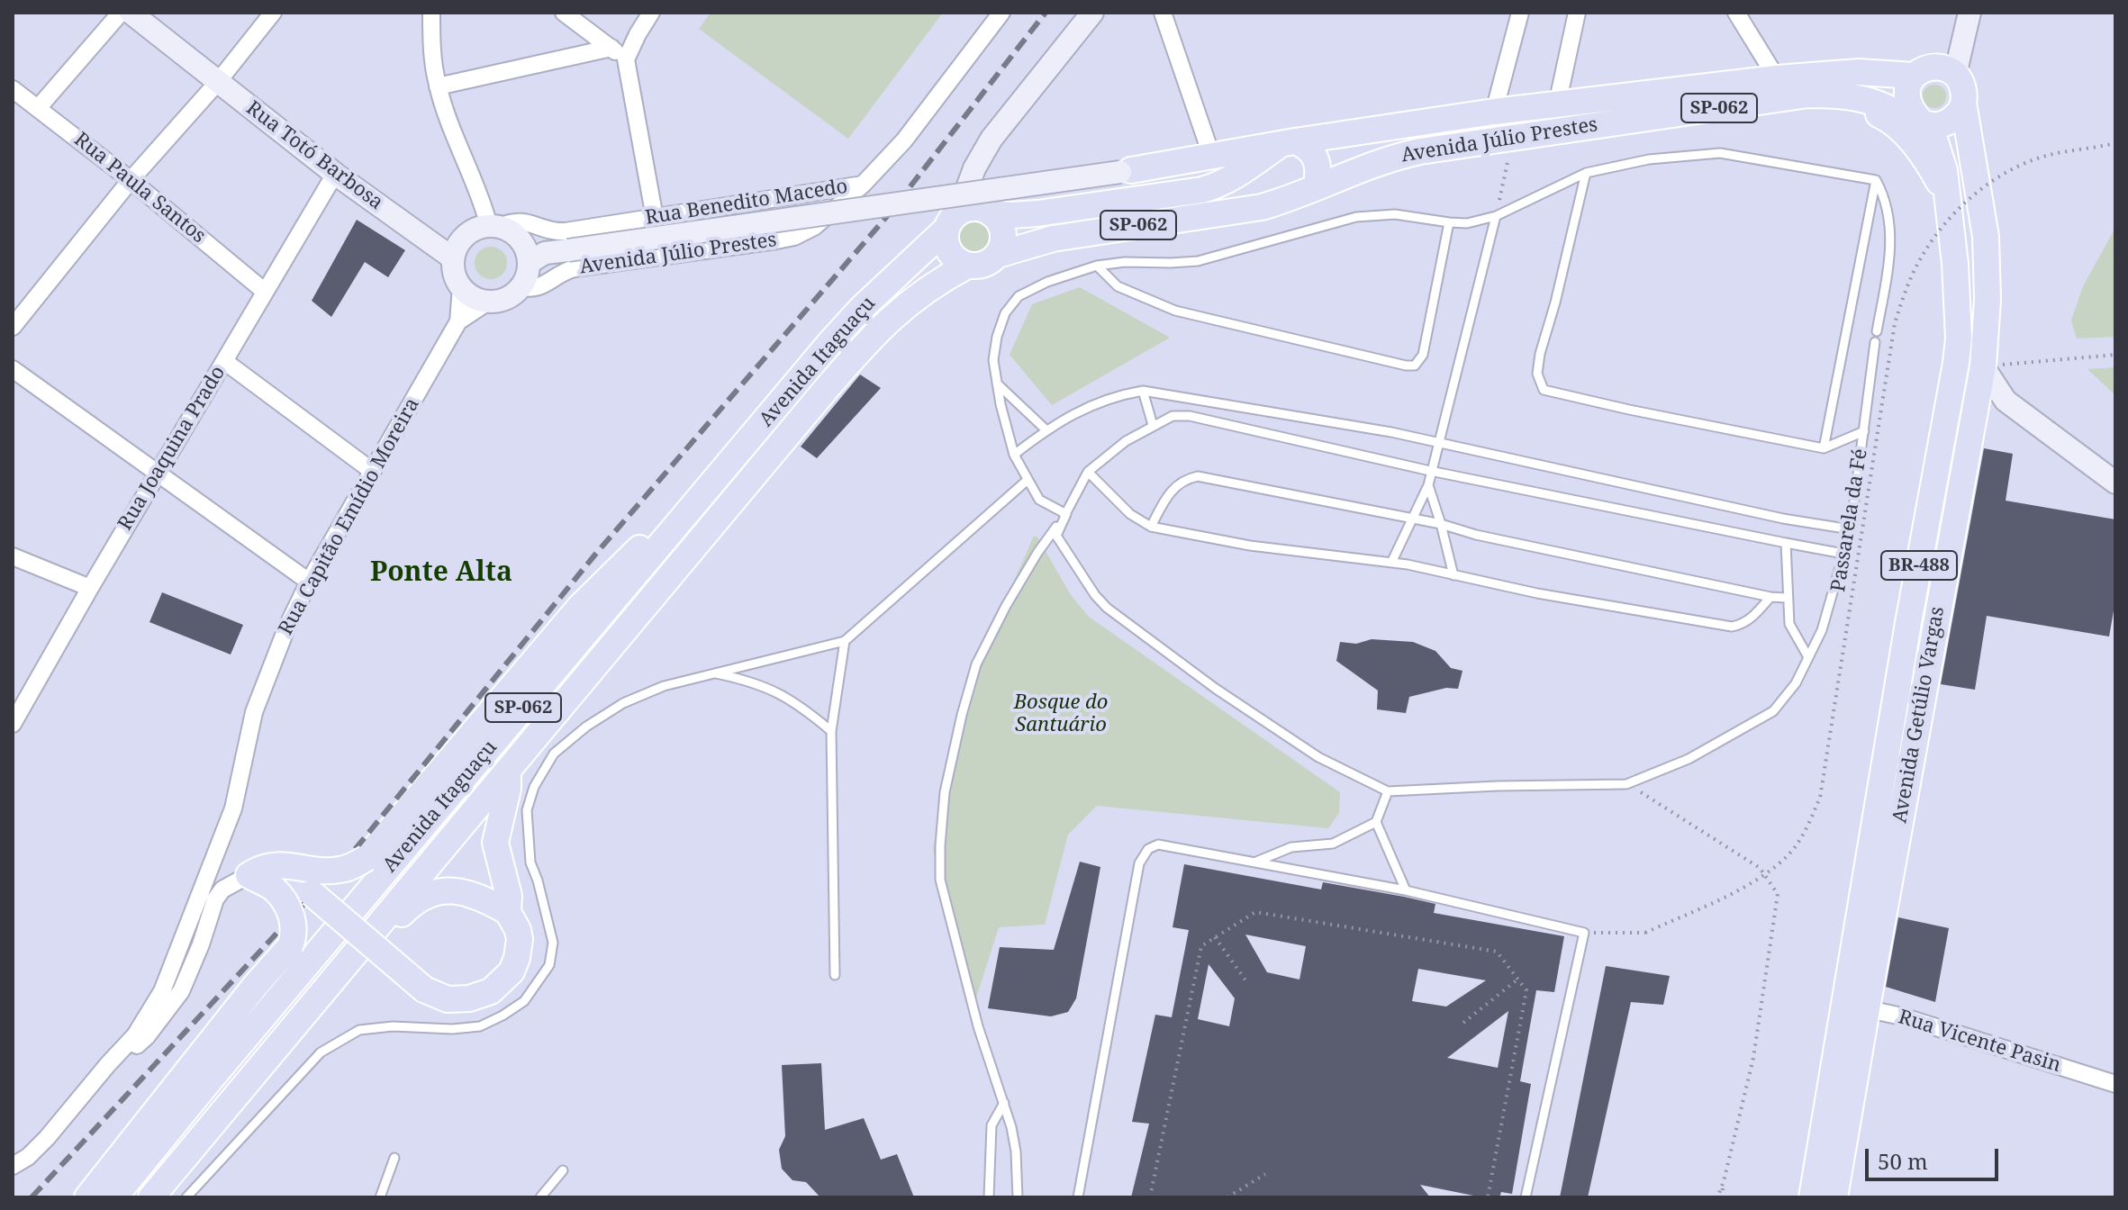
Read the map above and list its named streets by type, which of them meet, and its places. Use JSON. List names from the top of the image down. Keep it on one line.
{"streets":{"main road":["SP-062","Avenida Júlio Prestes","Rua Totó Barbosa","Avenida Itaguaçu","BR-488","Avenida Getúlio Vargas"],"street":["Rua Paula Santos","Rua Benedito Macedo","Rua Joaquina Prado","Rua Capitão Emídio Moreira","Rua Vicente Pasin"],"path":["Passarela da Fé"]},"crossings":[["SP-062","Avenida Júlio Prestes"],["SP-062","Avenida Itaguaçu"],["SP-062","Avenida Getúlio Vargas"],["Avenida Júlio Prestes","Rua Totó Barbosa"],["Avenida Júlio Prestes","Rua Benedito Macedo"],["Avenida Júlio Prestes","Avenida Itaguaçu"],["Avenida Júlio Prestes","Rua Capitão Emídio Moreira"],["Avenida Júlio Prestes","Avenida Getúlio Vargas"],["Rua Totó Barbosa","Rua Benedito Macedo"],["Rua Totó Barbosa","Rua Joaquina Prado"],["Rua Totó Barbosa","Rua Capitão Emídio Moreira"],["Rua Paula Santos","Rua Joaquina Prado"],["Rua Benedito Macedo","Rua Capitão Emídio Moreira"],["Avenida Getúlio Vargas","Rua Vicente Pasin"]],"districts":["Ponte Alta"],"parks":["Bosque do Santuário"],"scale_bar":"50 m"}
